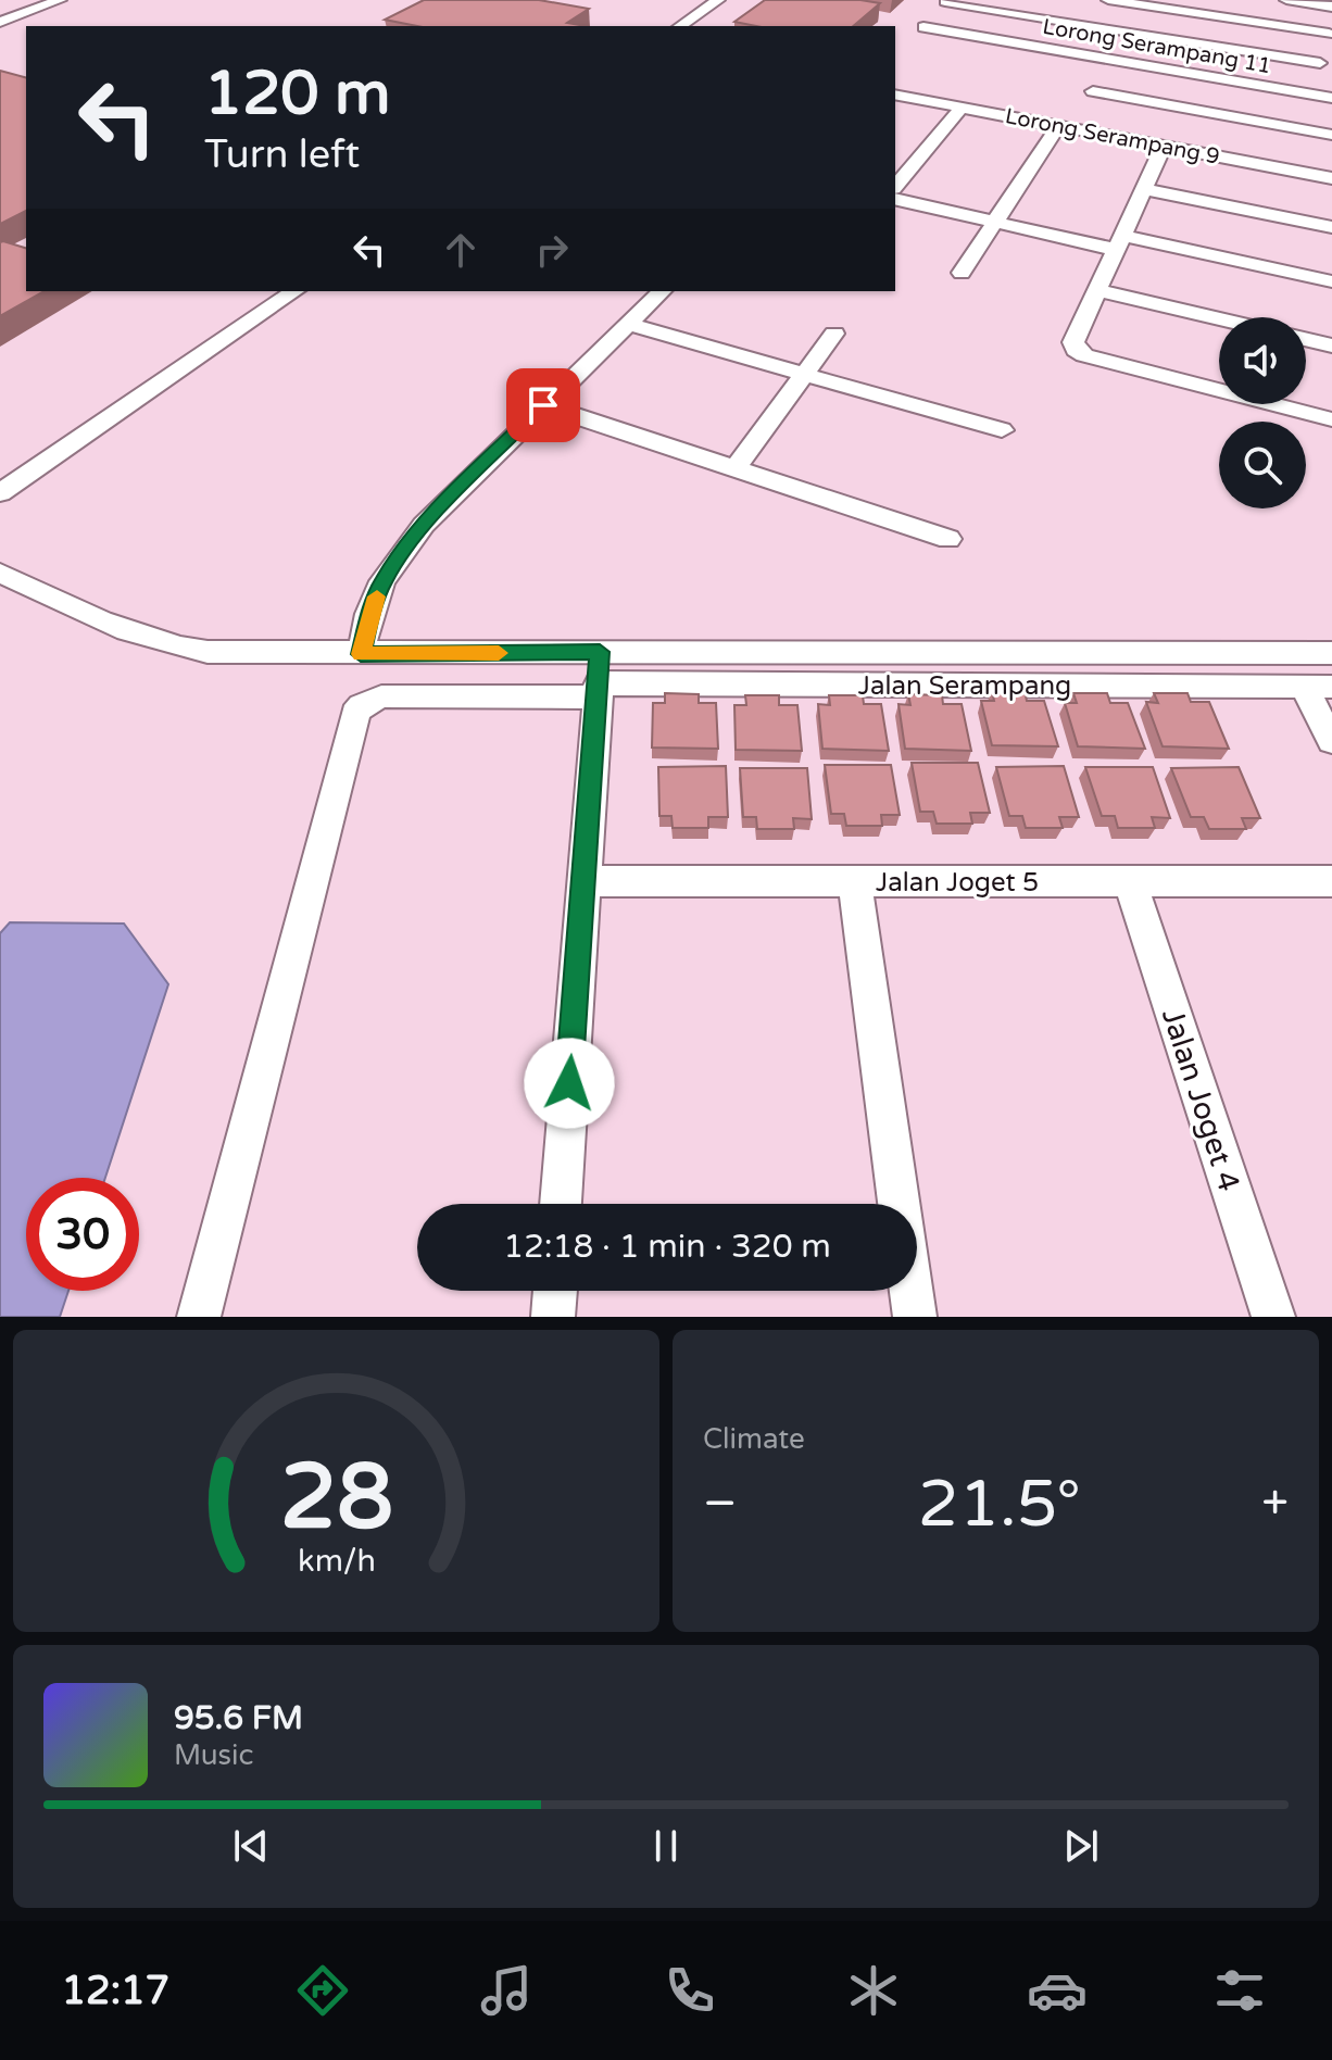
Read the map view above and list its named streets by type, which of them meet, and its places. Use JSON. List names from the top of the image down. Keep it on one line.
{"streets":{"street":["Lorong Serampang 11","Lorong Serampang 9","Jalan Serampang","Jalan Joget 5","Jalan Joget 4"]},"crossings":[["Jalan Joget 5","Jalan Joget 4"]],"page":{"turn":["120 m","Turn left"],"limit":"30","trip":"12:18 · 1 min · 320 m","tile":"Climate","heat":["−","21.5°","+"],"song":["95.6 FM","Music"],"tabs":"12:17","gauge":["28","km/h"]}}
